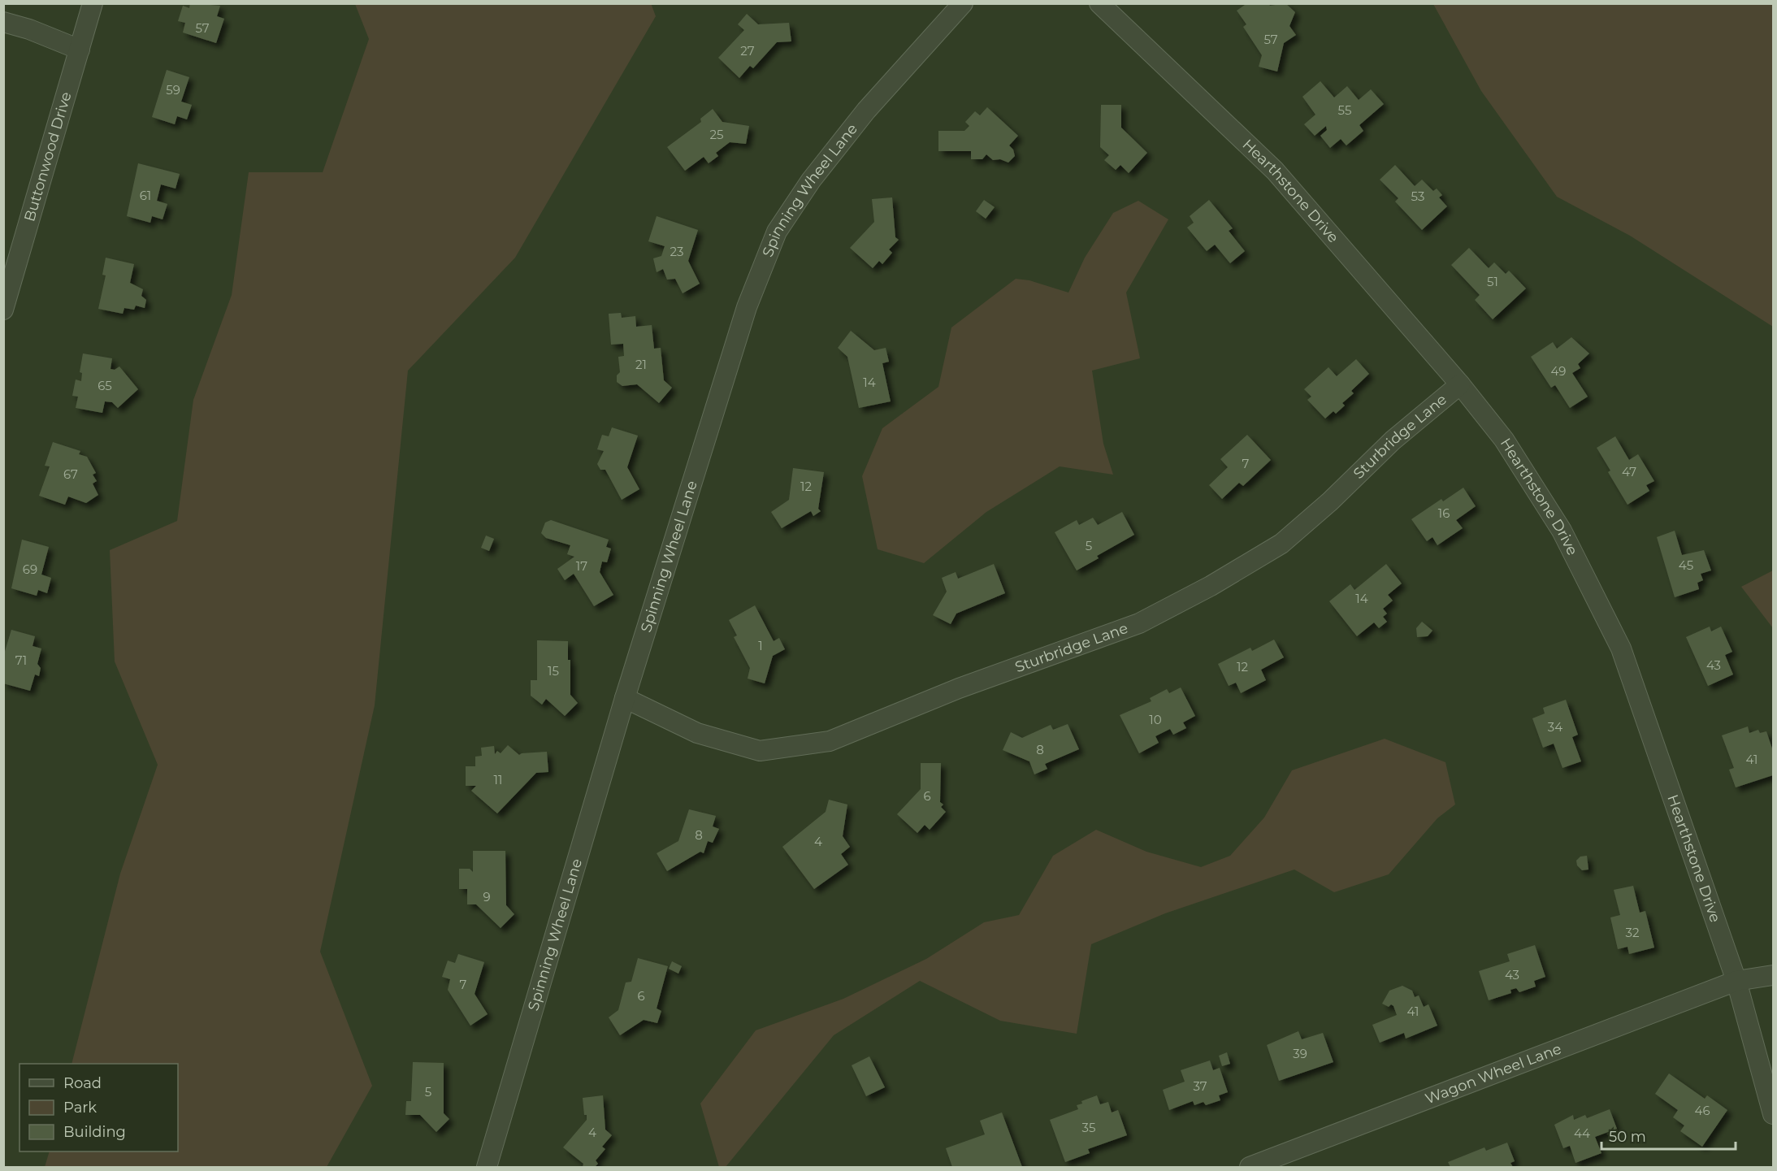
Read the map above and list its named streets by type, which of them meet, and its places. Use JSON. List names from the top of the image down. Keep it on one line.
{"streets":{"street":["Buttonwood Drive","Spinning Wheel Lane","Hearthstone Drive","Sturbridge Lane","Wagon Wheel Lane"]},"crossings":[["Spinning Wheel Lane","Sturbridge Lane"],["Hearthstone Drive","Sturbridge Lane"],["Hearthstone Drive","Wagon Wheel Lane"]],"house_numbers":["57","57","27","59","55","25","61","53","23","51","21","49","14","65","7","47","67","12","16","5","45","17","69","14","1","71","43","12","15","10","34","8","41","11","6","8","4","9","32","43","7","6","41","39","37","5","46","35","4","44"],"legend":["Road","Park","Building"],"scale_bar":"50 m"}
